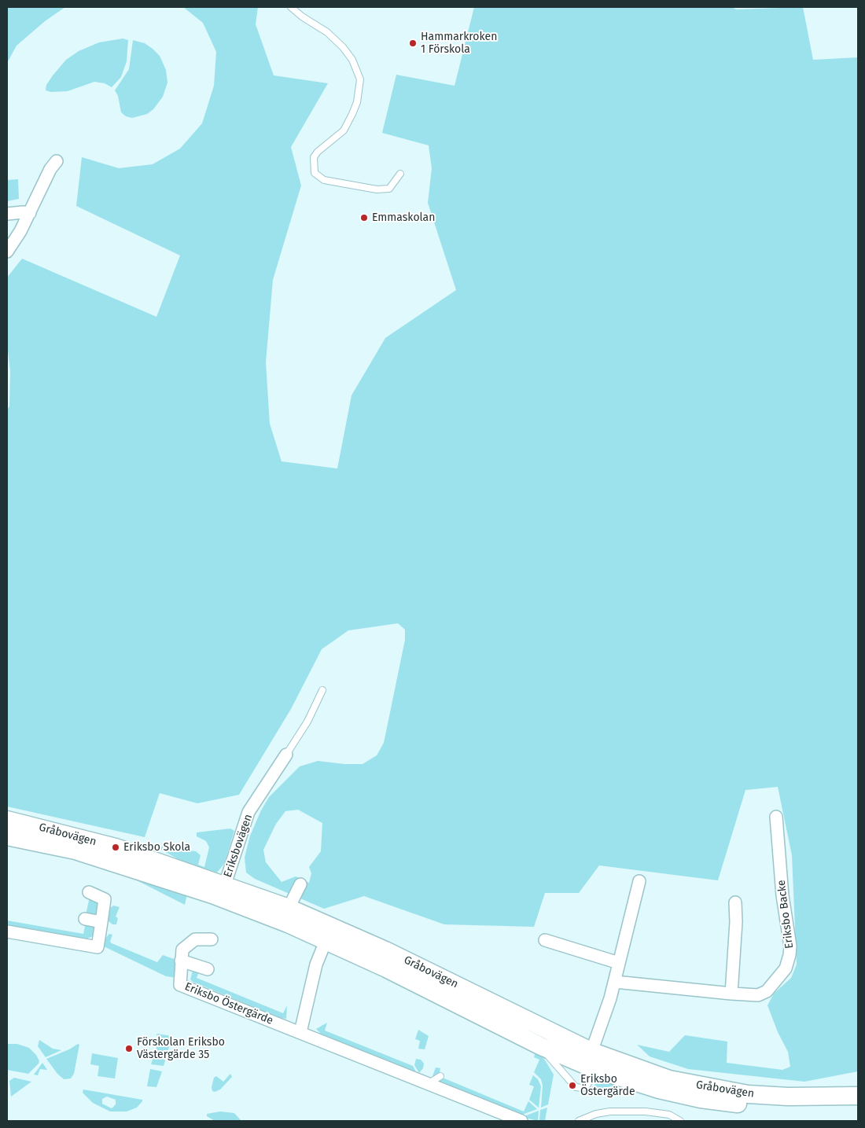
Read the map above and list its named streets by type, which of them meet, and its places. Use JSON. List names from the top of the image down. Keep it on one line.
{"streets":{"main road":["Gråbovägen"],"street":["Eriksbovägen","Eriksbo Backe","Eriksbo Östergärde"]},"crossings":[["Gråbovägen","Eriksbovägen"]],"places":["Hammarkroken 1 Förskola","Emmaskolan","Eriksbo Skola","Förskolan Eriksbo Västergärde 35","Eriksbo Östergärde"]}
